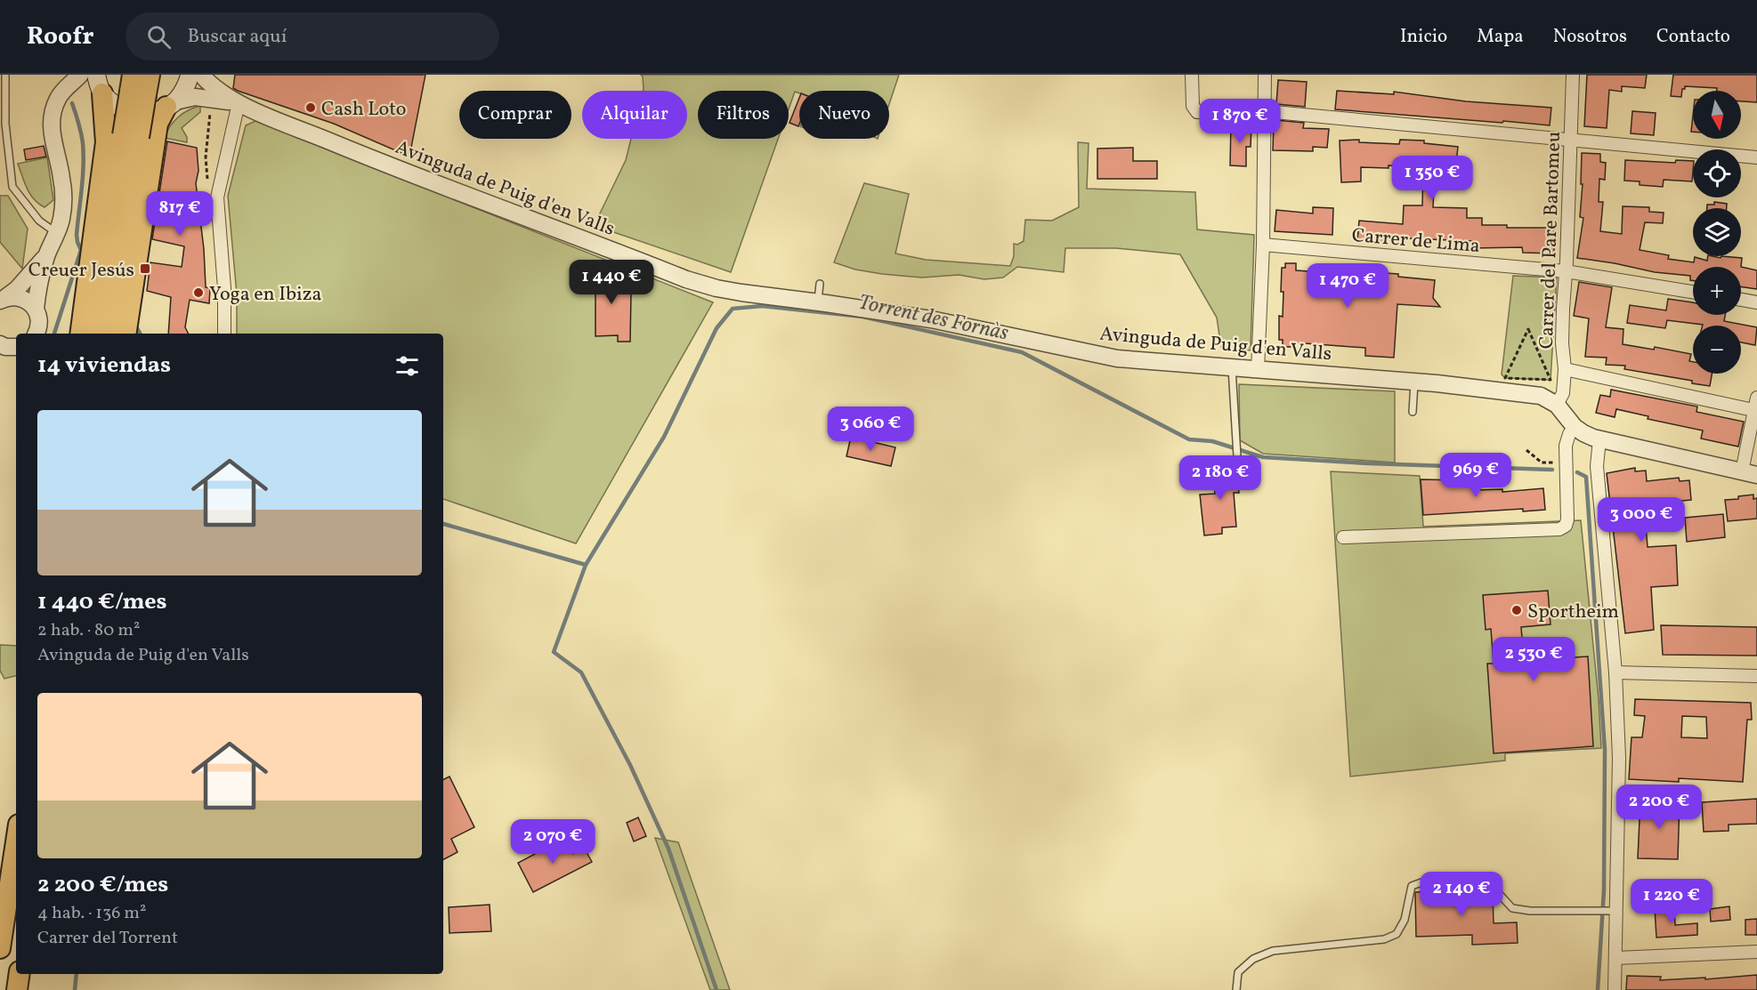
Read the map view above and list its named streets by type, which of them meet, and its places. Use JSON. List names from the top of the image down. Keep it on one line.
{"streets":{"street":["Avinguda de Puig d'en Valls","Carrer de Lima","Carrer del Pare Bartomeu"]},"crossings":[["Avinguda de Puig d'en Valls","Carrer del Pare Bartomeu"],["Carrer de Lima","Carrer del Pare Bartomeu"]],"water":["Torrent des Fornàs"],"places":{"other":["Cash Loto","Yoga en Ibiza","Sportheim"],"transit":["Creuer Jesús"]},"north":"bottom","page":{"header":"Roofr","search":"Buscar aquí","nav":["Inicio","Mapa","Nosotros","Contacto"],"map_buttons":["+","−"],"chip":["Comprar","Alquilar","Filtros","Nuevo"],"price":["1 870 €","1 350 €","817 €","1 440 €","1 470 €","3 060 €","969 €","2 180 €","3 000 €","2 530 €","2 200 €","2 070 €","2 140 €","1 220 €"],"heading":"14 viviendas","list":[{"name":"1 440 €/mes","note":"2 hab. · 80 m² · Avinguda de Puig d'en Valls"},{"name":"2 200 €/mes","note":"4 hab. · 136 m² · Carrer del Torrent"}]}}
